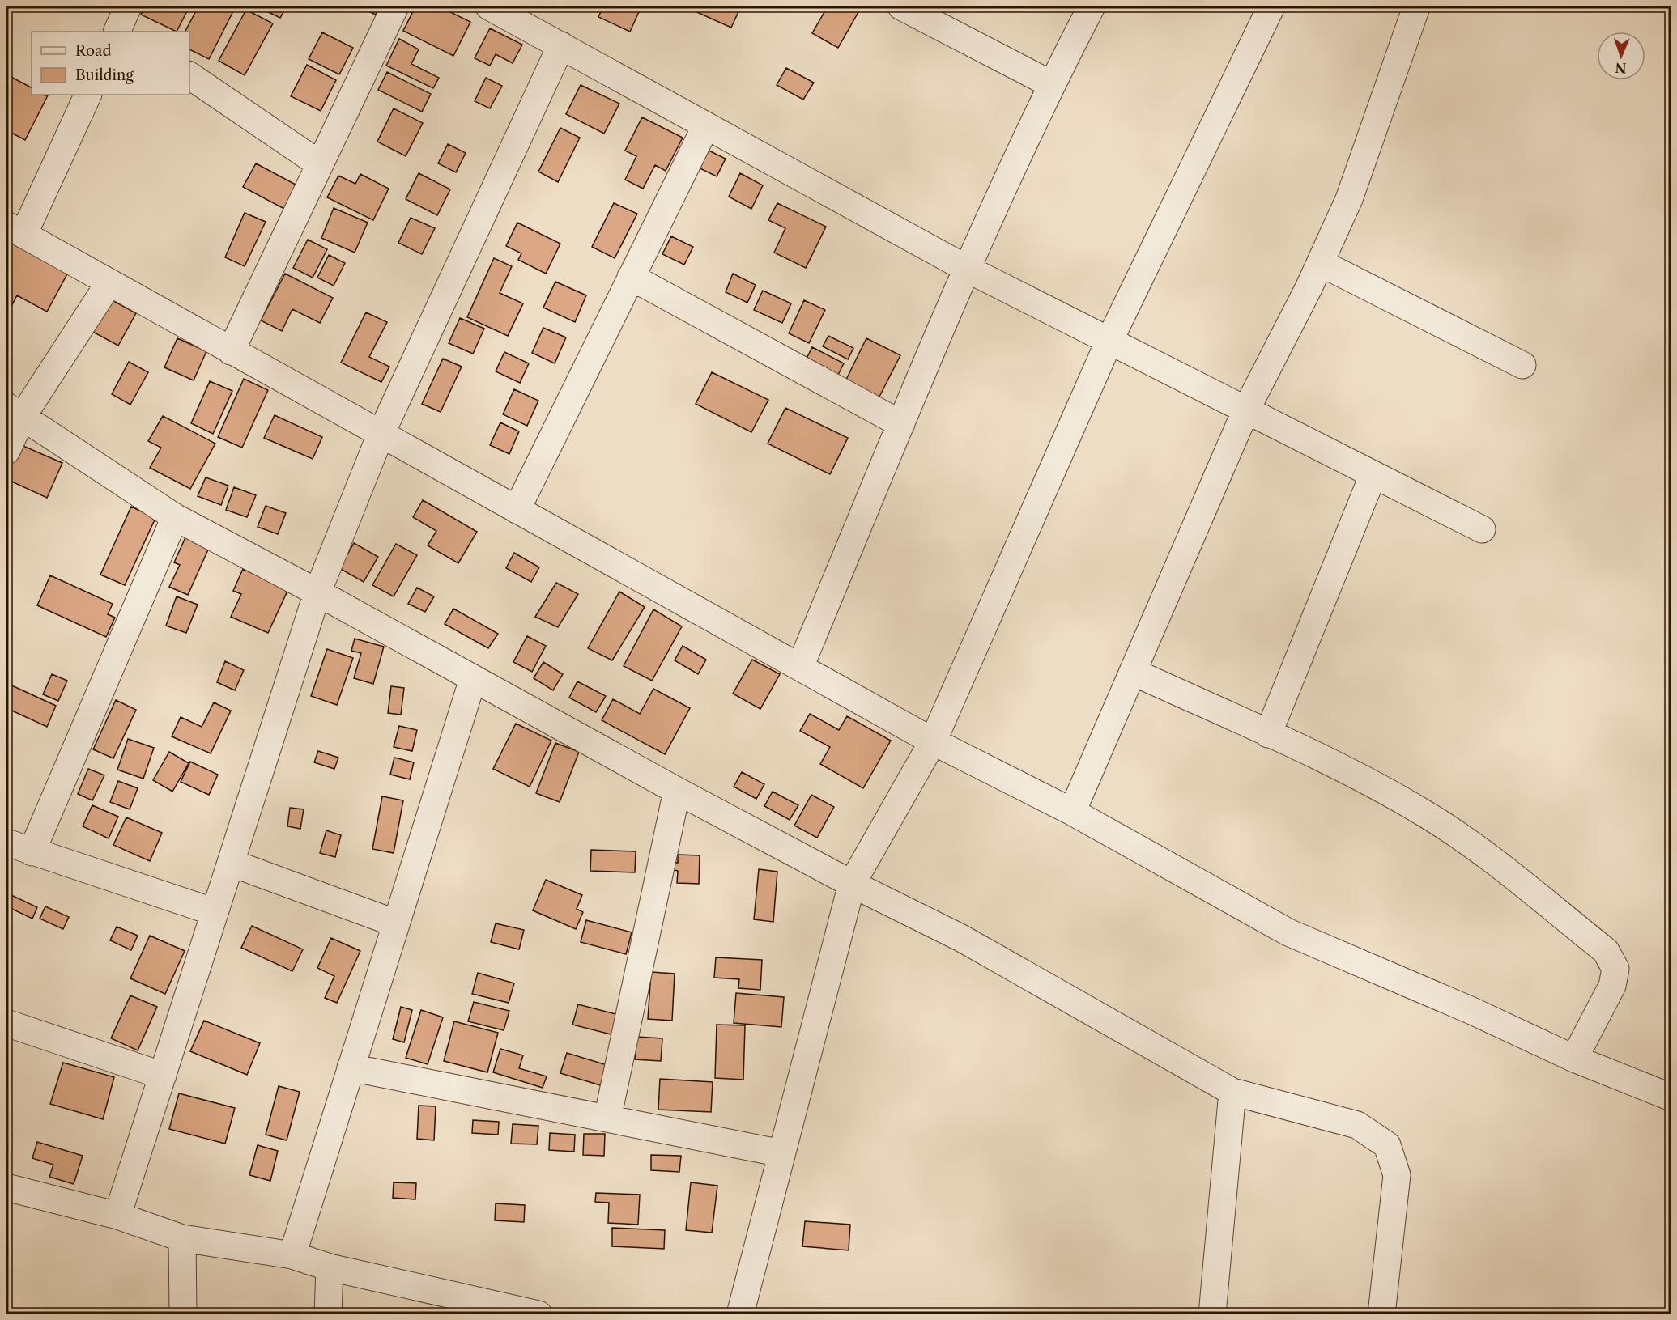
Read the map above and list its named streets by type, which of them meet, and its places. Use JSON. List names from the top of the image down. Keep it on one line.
{"legend":["Road","Building"],"north":"bottom"}
